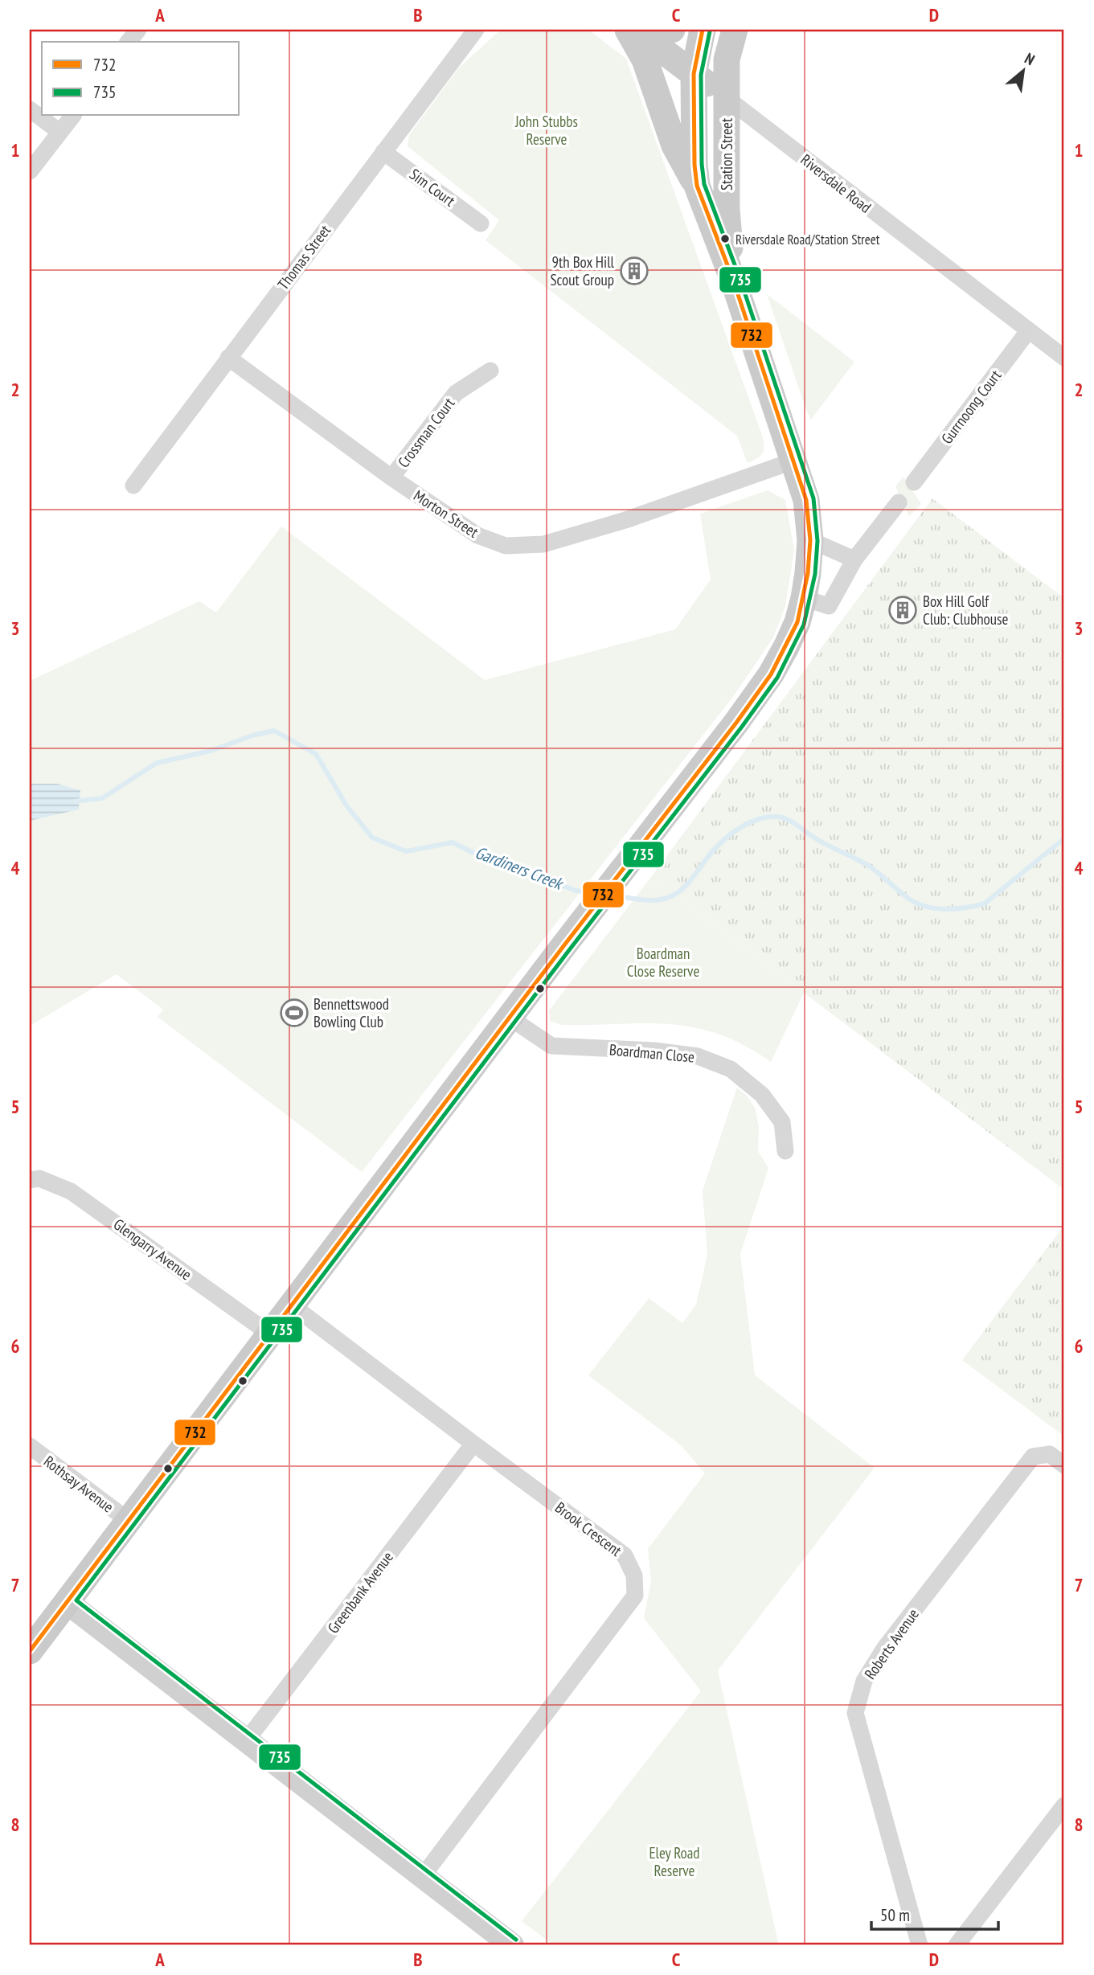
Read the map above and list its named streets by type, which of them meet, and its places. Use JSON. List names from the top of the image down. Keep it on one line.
{"streets":{"main road":["Station Street","Riversdale Road"],"street":["Sim Court","Thomas Street","Gurrnoong Court","Crossman Court","Morton Street","Boardman Close","Glengarry Avenue","Rothsay Avenue","Brook Crescent","Greenbank Avenue","Roberts Avenue"]},"crossings":[["Station Street","Riversdale Road"],["Station Street","Morton Street"],["Station Street","Boardman Close"],["Station Street","Glengarry Avenue"],["Station Street","Rothsay Avenue"],["Station Street","Brook Crescent"],["Riversdale Road","Gurrnoong Court"],["Sim Court","Thomas Street"],["Thomas Street","Morton Street"],["Crossman Court","Morton Street"],["Brook Crescent","Greenbank Avenue"]],"water":["Gardiners Creek"],"parks":["John Stubbs Reserve","Boardman Close Reserve","Eley Road Reserve"],"places":{"other":["Riversdale Road/Station Street"],"building":["9th Box Hill Scout Group","Box Hill Golf Club: Clubhouse"],"sports":["Bennettswood Bowling Club"]},"lines":["transit line 732","transit line 735"],"legend":["732","735"],"scale_bar":"50 m","north":"top right","grid":{"columns":["A","B","C","D"],"rows":["1","2","3","4","5","6","7","8"]}}
